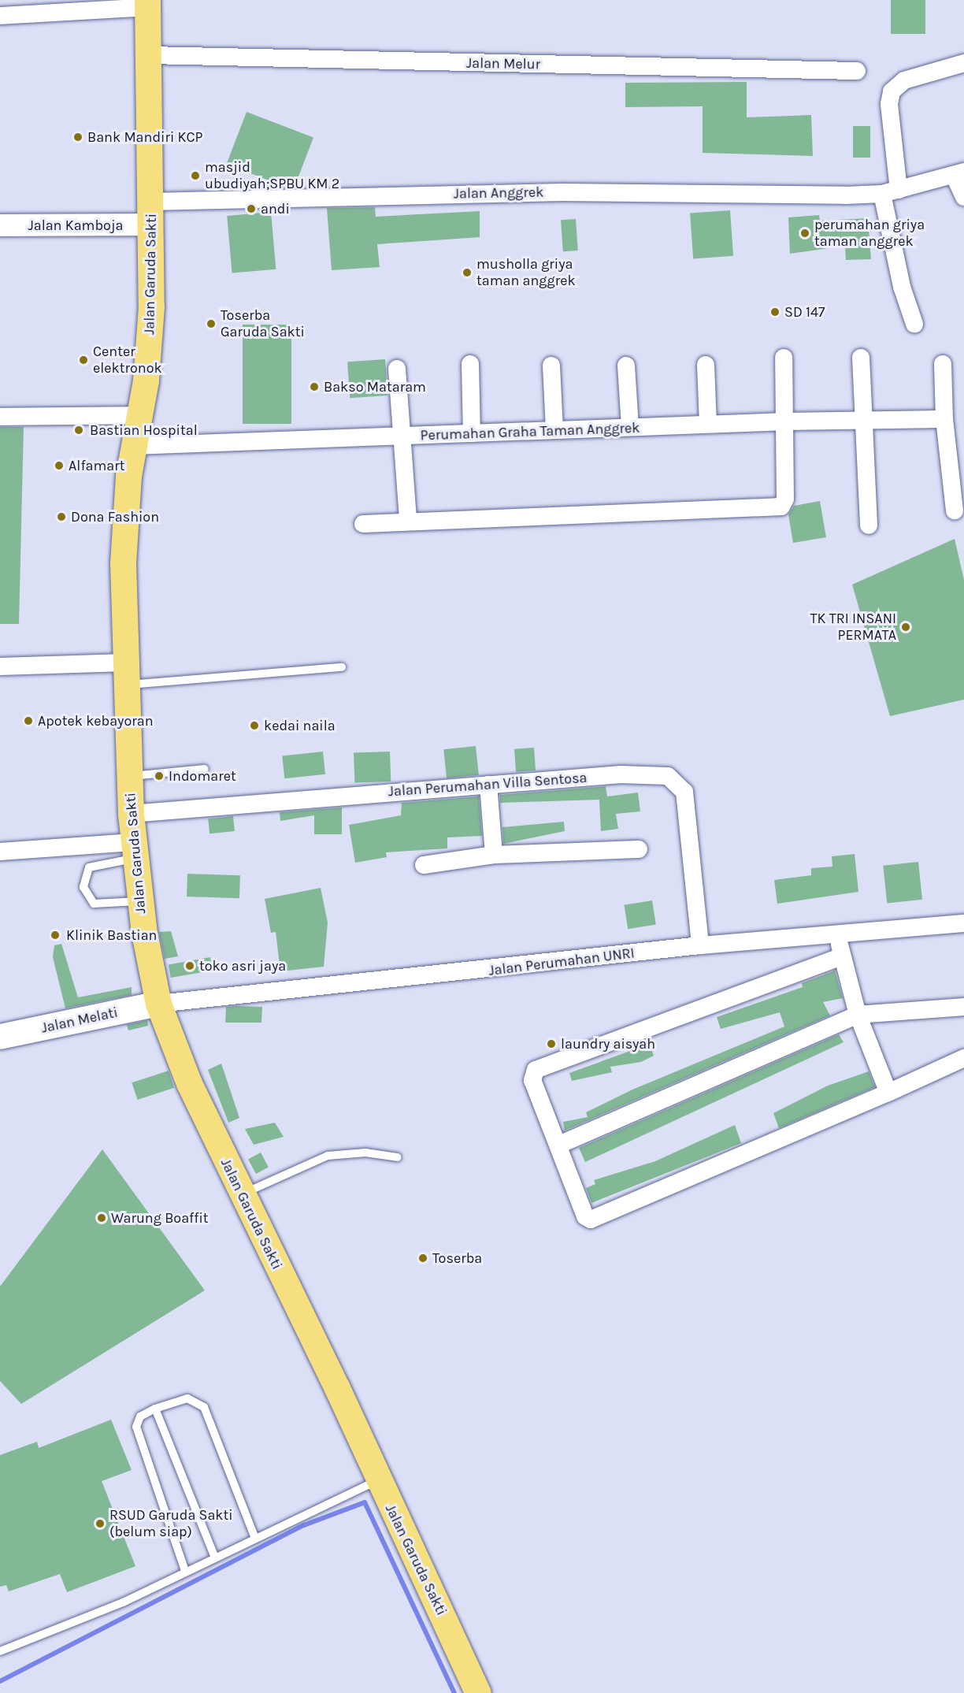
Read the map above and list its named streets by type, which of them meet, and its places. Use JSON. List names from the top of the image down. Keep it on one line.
{"streets":{"highway":["Jalan Garuda Sakti"],"main road":["Jalan Melati"],"street":["Jalan Melur","Jalan Anggrek","Jalan Kamboja","Perumahan Graha Taman Anggrek","Jalan Perumahan Villa Sentosa","Jalan Perumahan UNRI"]},"crossings":[["Jalan Melur","Jalan Garuda Sakti"],["Jalan Anggrek","Jalan Kamboja"],["Jalan Anggrek","Jalan Garuda Sakti"],["Jalan Kamboja","Jalan Garuda Sakti"],["Jalan Garuda Sakti","Perumahan Graha Taman Anggrek"],["Jalan Garuda Sakti","Jalan Perumahan Villa Sentosa"],["Jalan Garuda Sakti","Jalan Perumahan UNRI"],["Jalan Garuda Sakti","Jalan Melati"],["Jalan Perumahan Villa Sentosa","Jalan Perumahan UNRI"],["Jalan Perumahan UNRI","Jalan Melati"]],"places":["Bank Mandiri KCP","masjid ubudiyah;SPBU KM 2","andi","perumahan griya taman anggrek","musholla griya taman anggrek","SD 147","Toserba Garuda Sakti","Center elektronok","Bakso Mataram","Bastian Hospital","Alfamart","Dona Fashion","TK TRI INSANI PERMATA","Apotek kebayoran","kedai naila","Indomaret","Klinik Bastian","toko asri jaya","laundry aisyah","Warung Boaffit","Toserba","RSUD Garuda Sakti (belum siap)"]}
